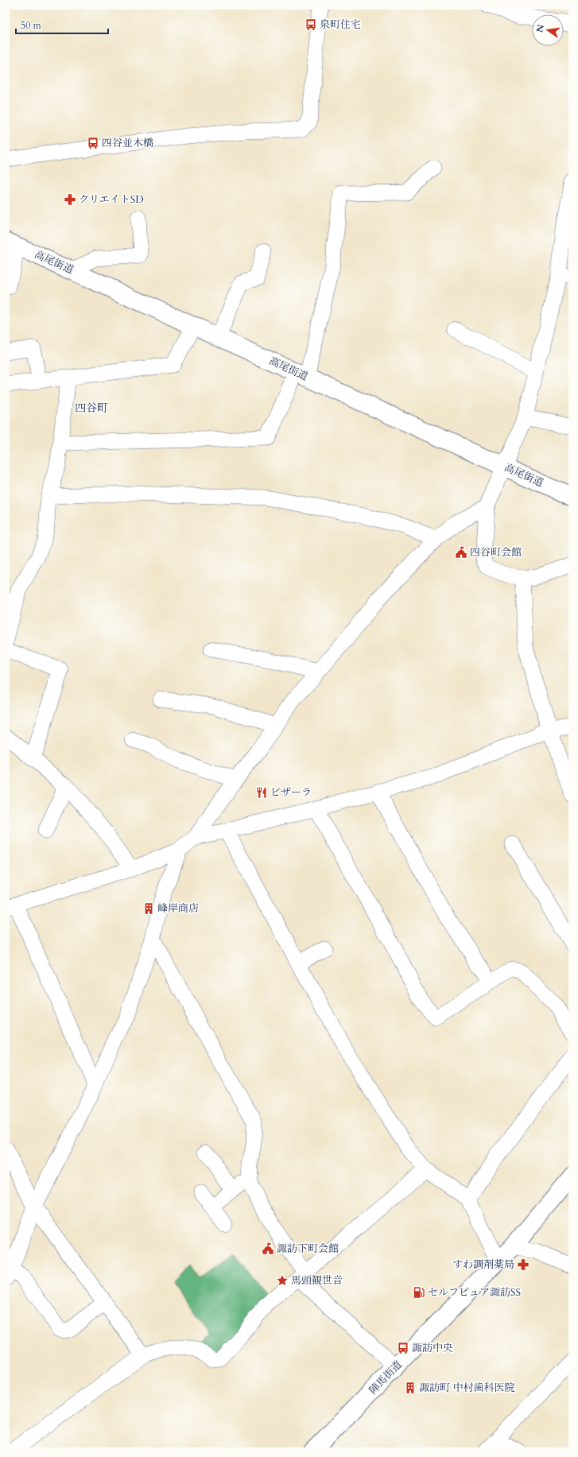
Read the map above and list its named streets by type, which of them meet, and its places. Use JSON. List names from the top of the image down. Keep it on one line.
{"streets":{"main road":["高尾街道","陣馬街道"]},"districts":["四谷町"],"places":{"bus stop":["泉町住宅","四谷並木橋","諏訪中央"],"pharmacy":["クリエイトSD","すわ調剤薬局"],"public building":["四谷町会館","諏訪下町会館"],"restaurant":["ピザーラ"],"building":["峰岸商店","諏訪町 中村歯科医院"],"place":["馬頭観世音"],"fuel station":["セルフピュア諏訪SS"]},"scale_bar":"50 m","north":"left"}
